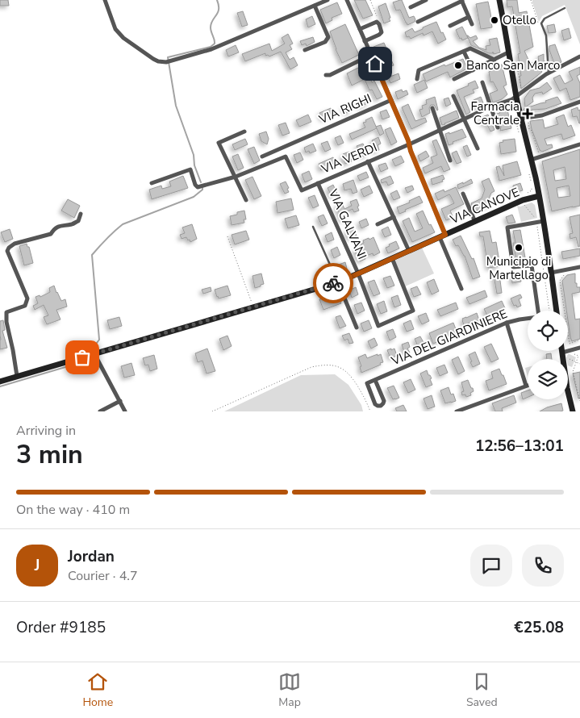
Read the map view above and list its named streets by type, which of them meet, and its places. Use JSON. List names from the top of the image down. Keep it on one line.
{"streets":{"street":["VIA RIGHI","VIA VERDI","VIA CANOVE","VIA GALVANI","VIA DEL GIARDINIERE"]},"crossings":[["VIA RIGHI","VIA VERDI"],["VIA VERDI","VIA GALVANI"],["VIA CANOVE","VIA GALVANI"]],"places":{"other":["Otello","Banco San Marco","Municipio di Martellago"],"health":["Farmacia Centrale"]},"page":{"heading":["3 min","Arriving in","12:56–13:01"],"panel":["Jordan","Courier · 4.7","Order #9185","€25.08"],"bar":"On the way · 410 m","round":"J","tabs":["Home","Map","Saved"]}}
